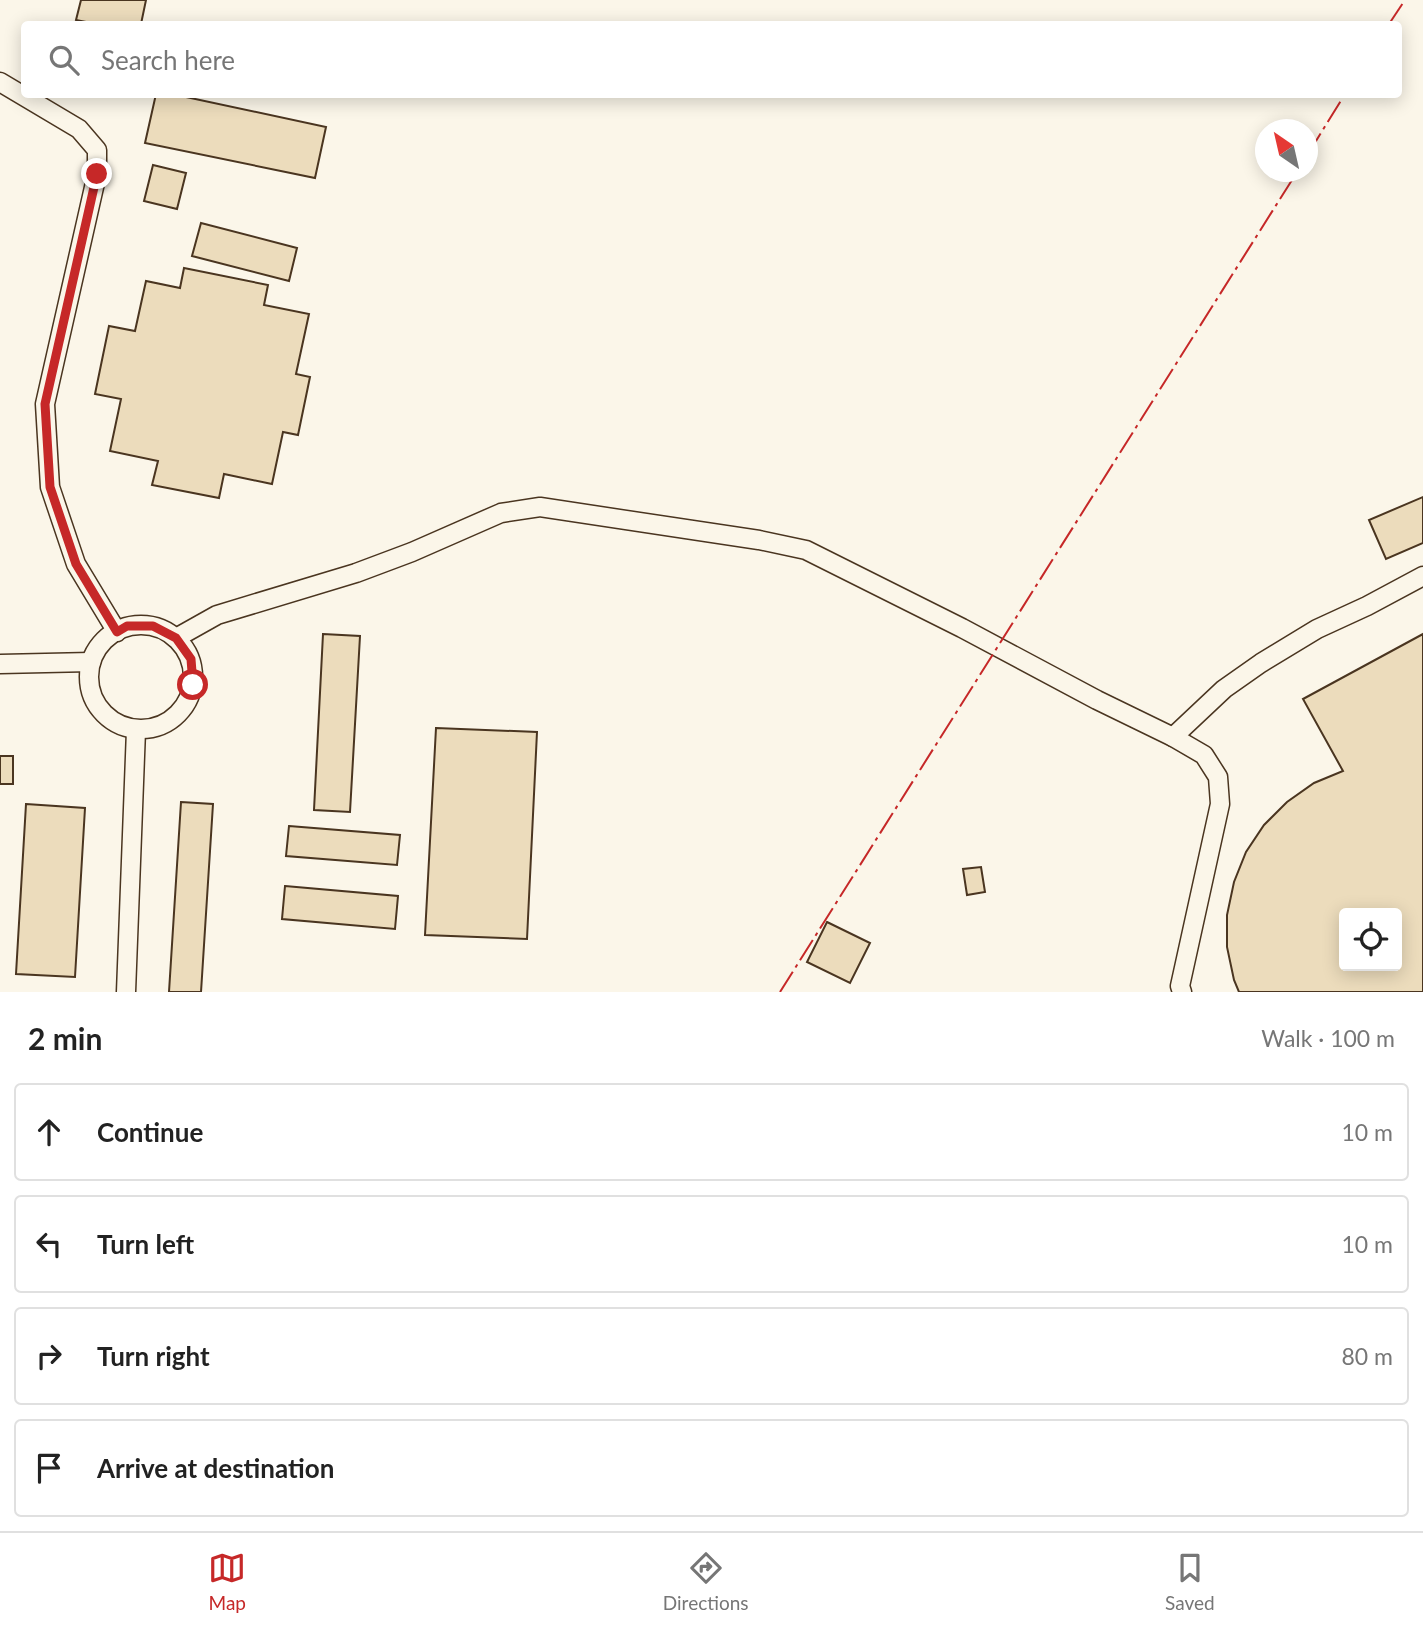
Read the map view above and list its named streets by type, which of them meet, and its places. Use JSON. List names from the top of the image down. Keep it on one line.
{"north":"top left","page":{"search":"Search here","heading":["2 min","Walk · 100 m"],"list":[["Continue","10 m"],["Turn left","10 m"],["Turn right","80 m"],"Arrive at destination"],"nav":["Map","Directions","Saved"]}}
